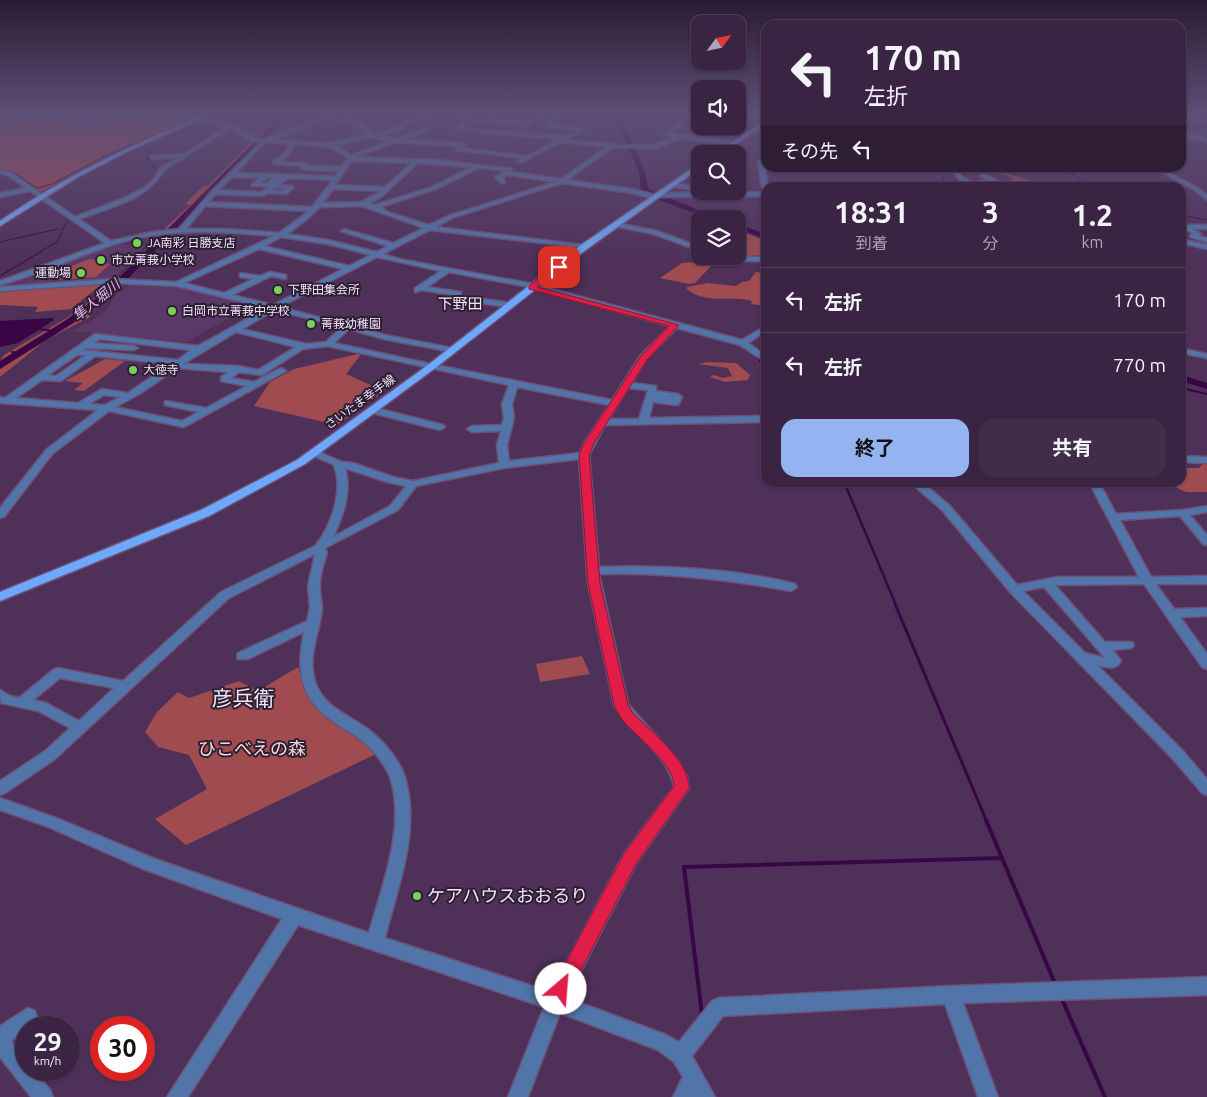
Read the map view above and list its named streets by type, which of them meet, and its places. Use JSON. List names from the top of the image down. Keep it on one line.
{"streets":{"main road":["さいたま幸手線"]},"districts":["下野田","彦兵衛"],"water":["隼人堀川"],"parks":["ひこべえの森"],"places":["JA南彩 日勝支店","市立菁莪小学校","運動場","下野田集会所","白岡市立菁莪中学校","菁莪幼稚園","大徳寺","ケアハウスおおるり"],"north":"top right","page":{"turn":["170 m","左折"],"then":"その先","eta":["18:31","到着","3","分","1.2","km"],"list":[{"name":"左折","value":"170 m"},{"name":"左折","value":"770 m"}],"buttons":["終了","共有"],"speed":"29 km/h","limit":"30"}}
